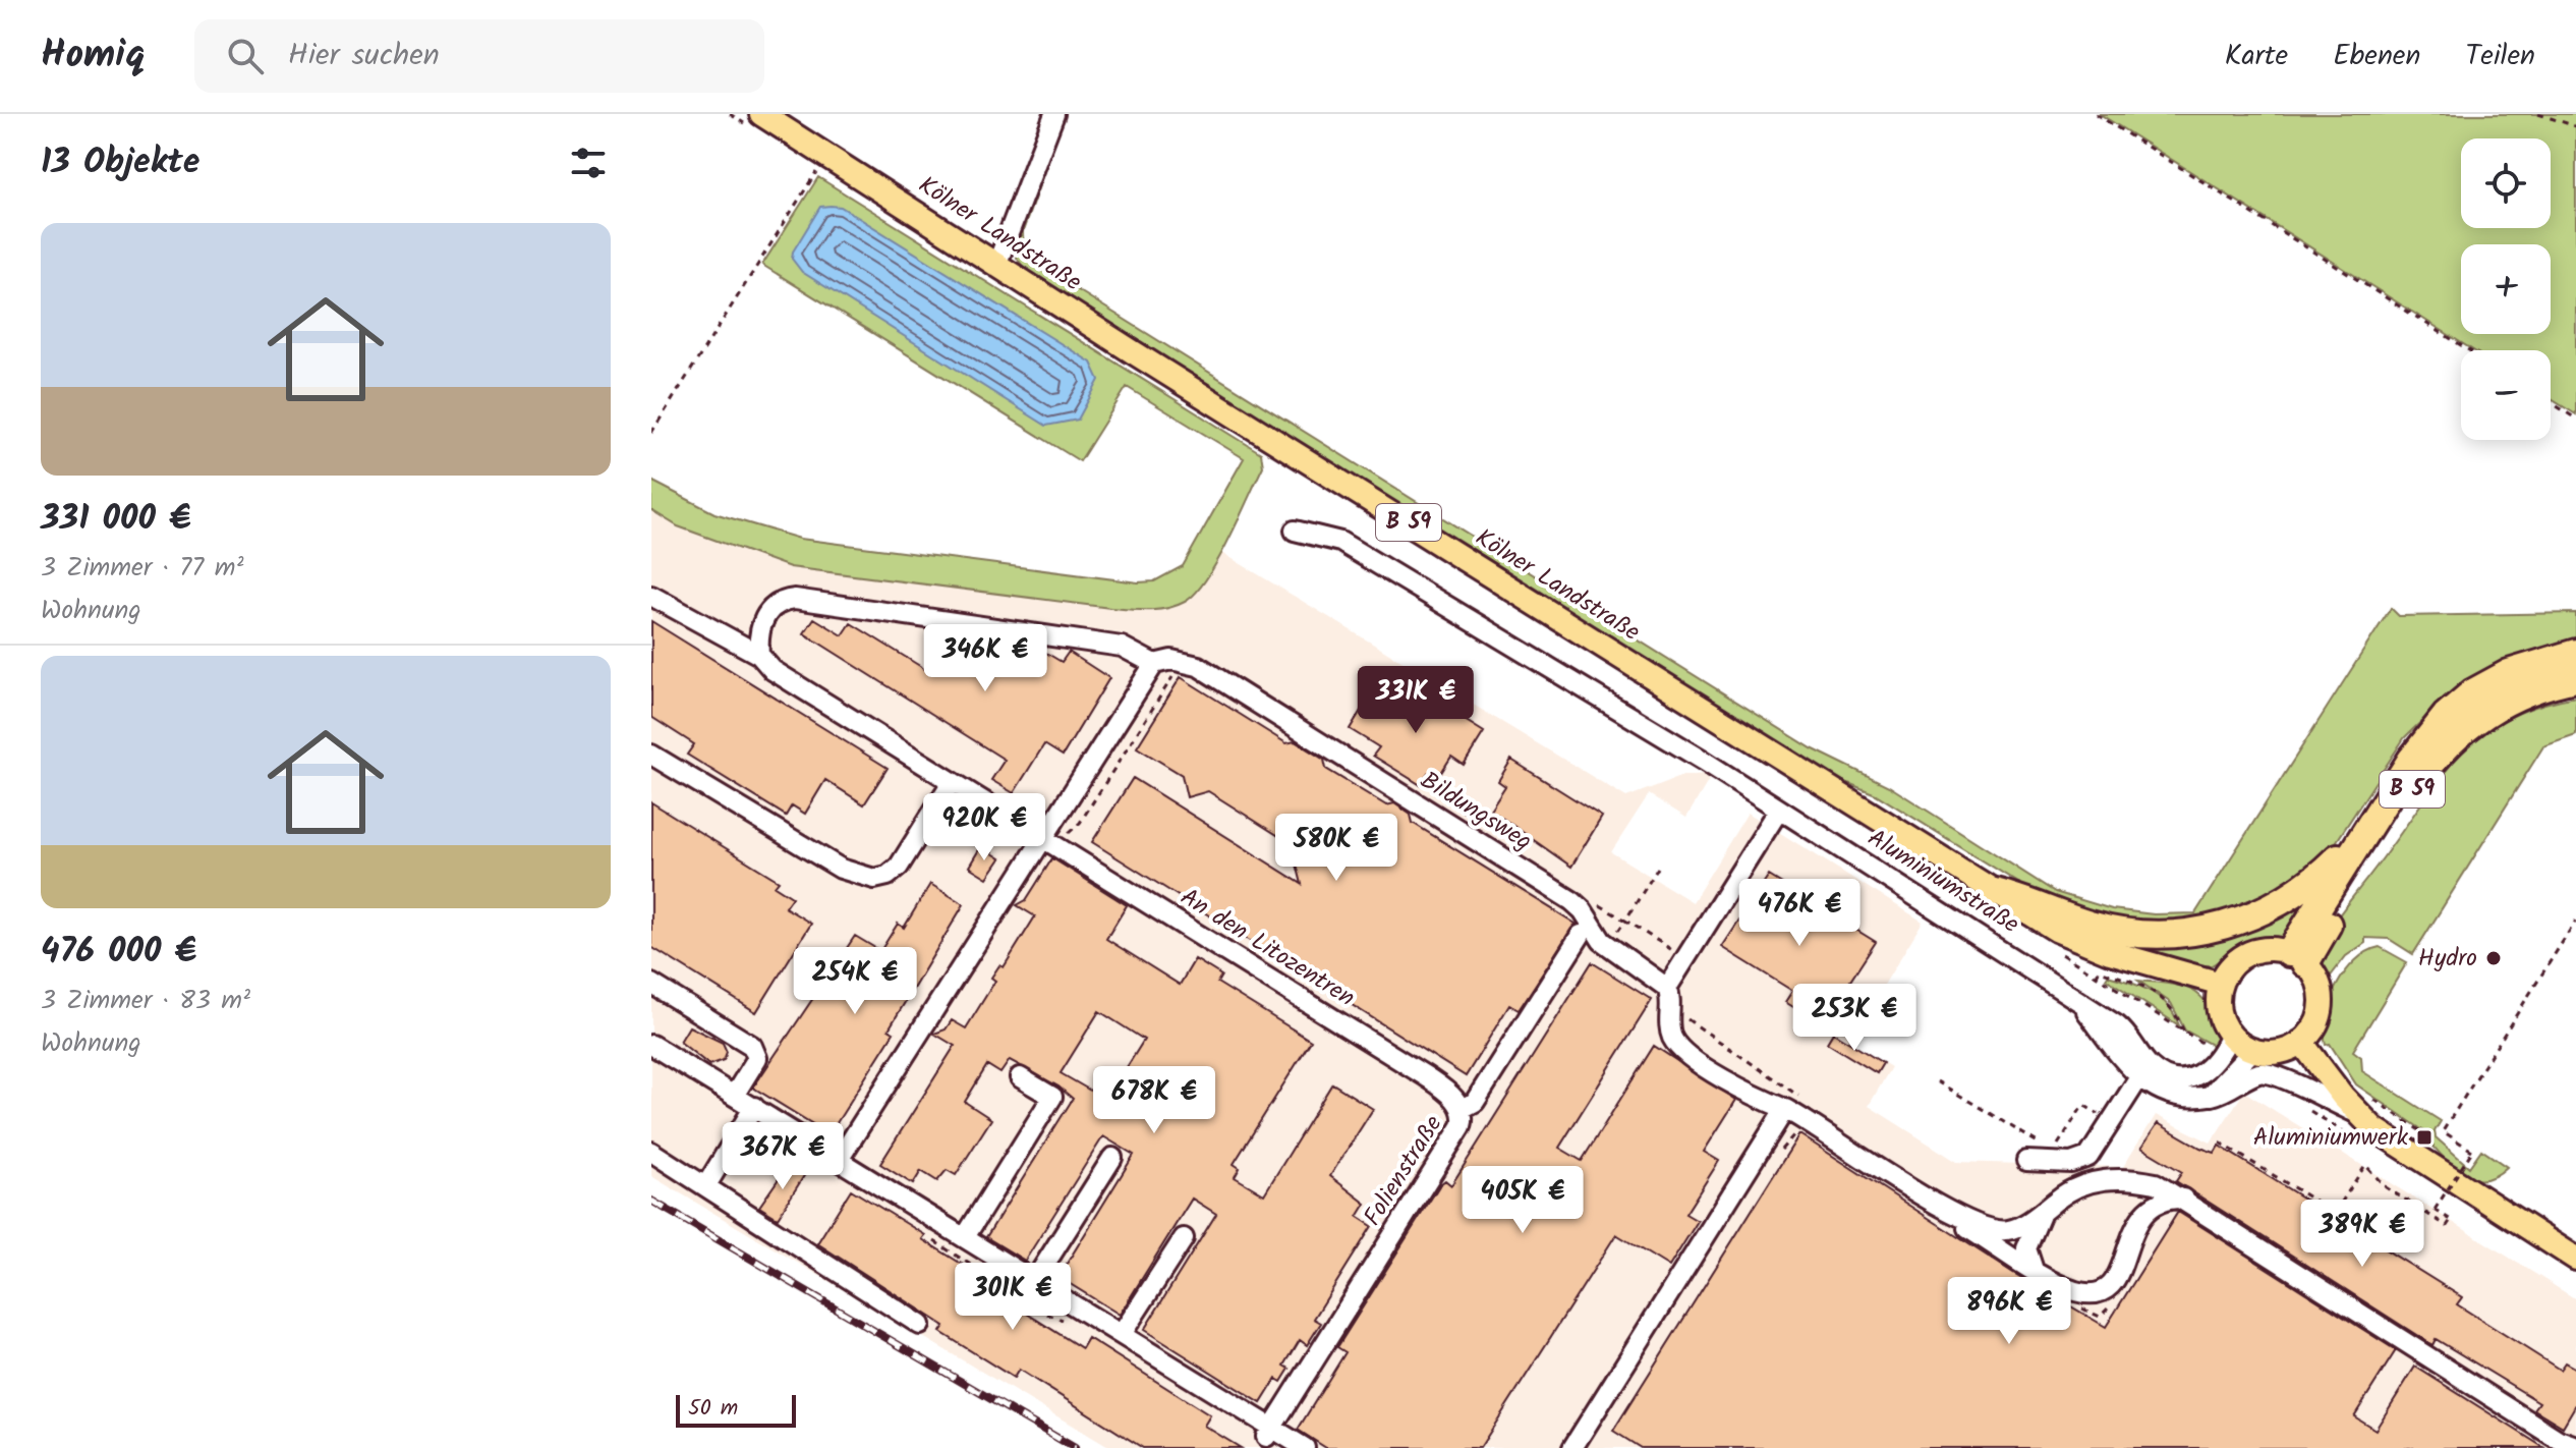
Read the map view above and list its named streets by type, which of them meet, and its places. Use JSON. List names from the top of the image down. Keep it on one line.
{"streets":{"highway":["B 59"],"main road":["Kölner Landstraße"],"street":["Bildungsweg","Aluminiumstraße","An den Litozentren","Folienstraße"]},"crossings":[["Kölner Landstraße","B 59"],["Kölner Landstraße","Aluminiumstraße"],["B 59","Aluminiumstraße"],["An den Litozentren","Folienstraße"]],"places":{"other":["Hydro"],"transit":["Aluminiumwerk"]},"scale_bar":"50 m","page":{"header":"Homiq","search":"Hier suchen","nav":["Karte","Ebenen","Teilen"],"heading":"13 Objekte","map_buttons":["+","−"],"list":[{"name":"331 000 €","note":"3 Zimmer · 77 m² · Wohnung"},{"name":"476 000 €","note":"3 Zimmer · 83 m² · Wohnung"}],"price":["346K €","331K €","920K €","580K €","476K €","254K €","253K €","678K €","367K €","405K €","389K €","301K €","896K €"],"scale":"50 m"}}
